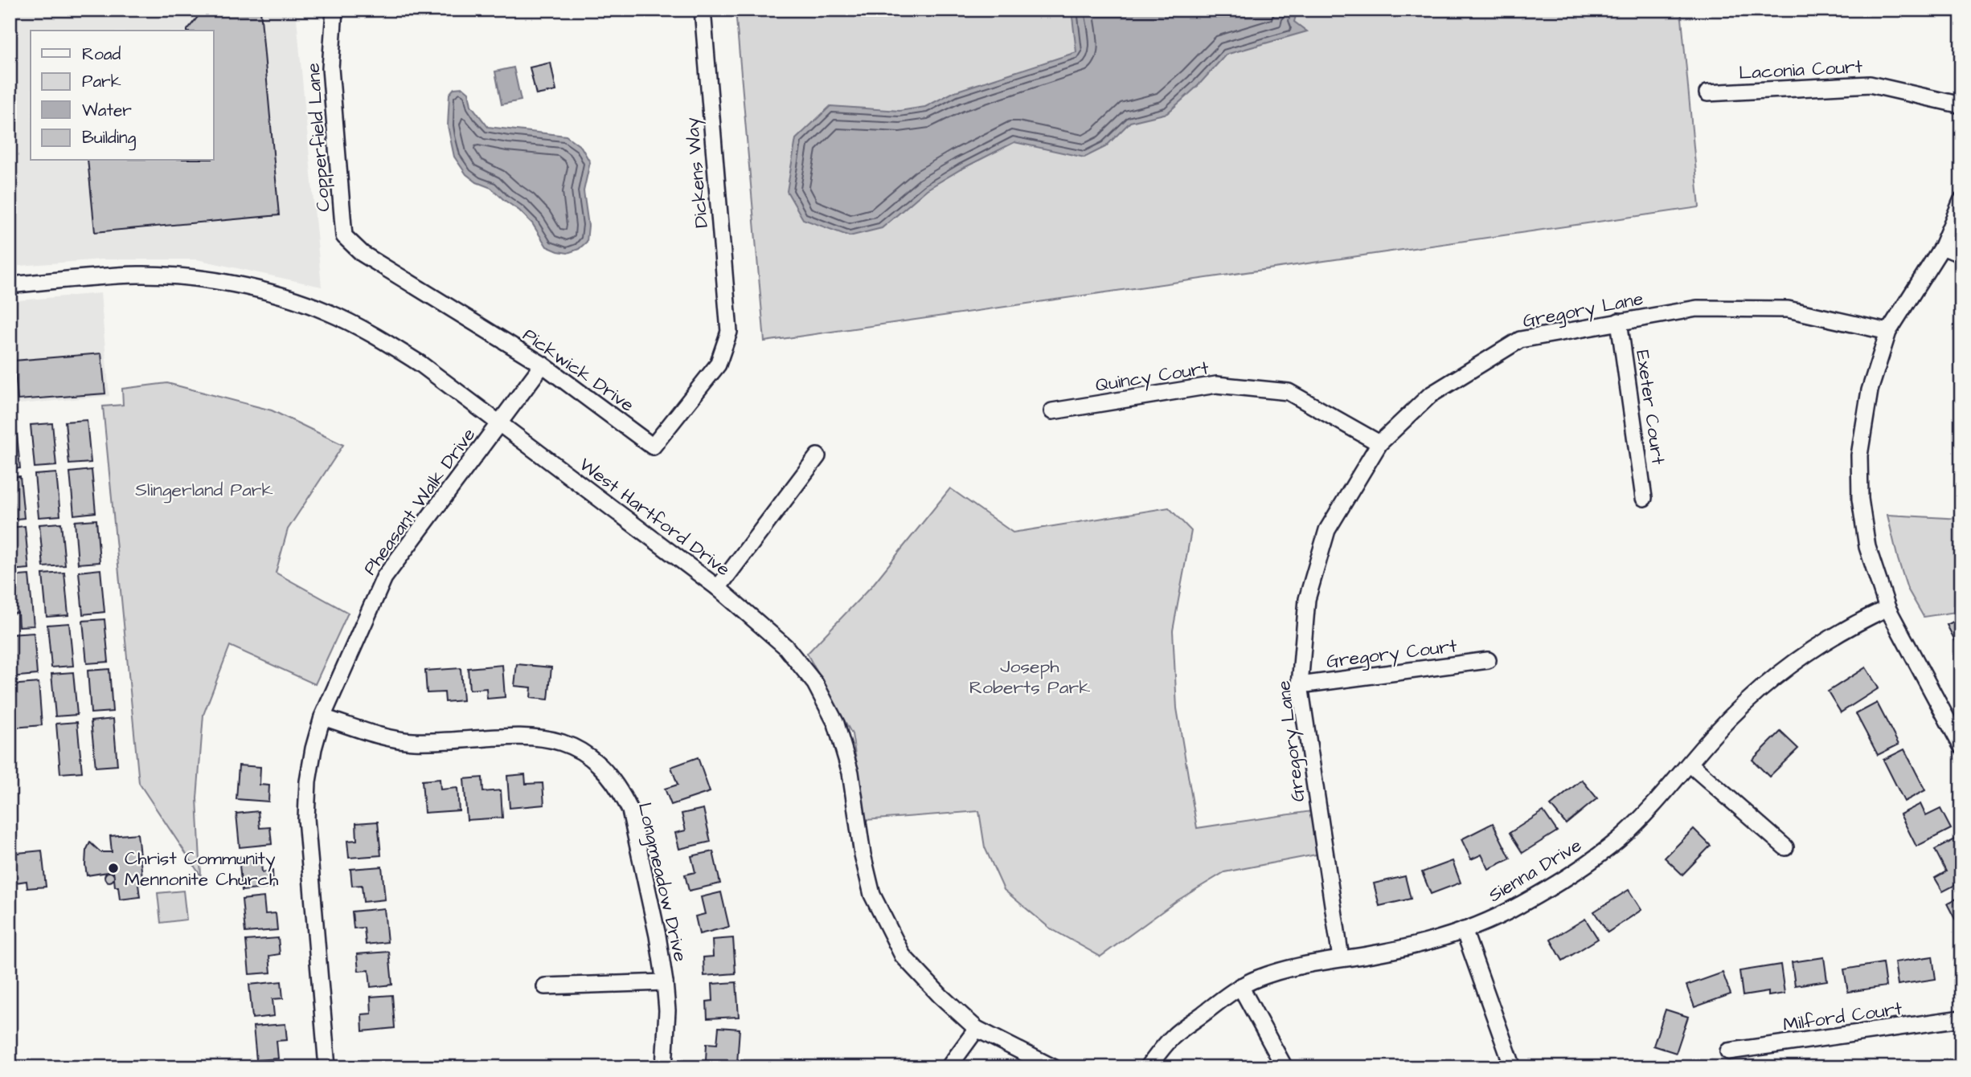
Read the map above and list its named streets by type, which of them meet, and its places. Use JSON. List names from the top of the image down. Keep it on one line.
{"streets":{"street":["Laconia Court","Copperfield Lane","Dickens Way","Gregory Lane","Pickwick Drive","Quincy Court","Exeter Court","Pheasant Walk Drive","West Hartford Drive","Gregory Court","Sienna Drive","Longmeadow Drive","Milford Court"]},"crossings":[["Copperfield Lane","Pickwick Drive"],["Dickens Way","Pickwick Drive"],["Gregory Lane","Quincy Court"],["Gregory Lane","Exeter Court"],["Gregory Lane","Gregory Court"],["Gregory Lane","Sienna Drive"],["Pickwick Drive","Pheasant Walk Drive"],["Pheasant Walk Drive","West Hartford Drive"],["Pheasant Walk Drive","Longmeadow Drive"]],"parks":["Slingerland Park","Joseph Roberts Park"],"places":["Christ Community Mennonite Church"],"legend":["Road","Park","Water","Building"]}
